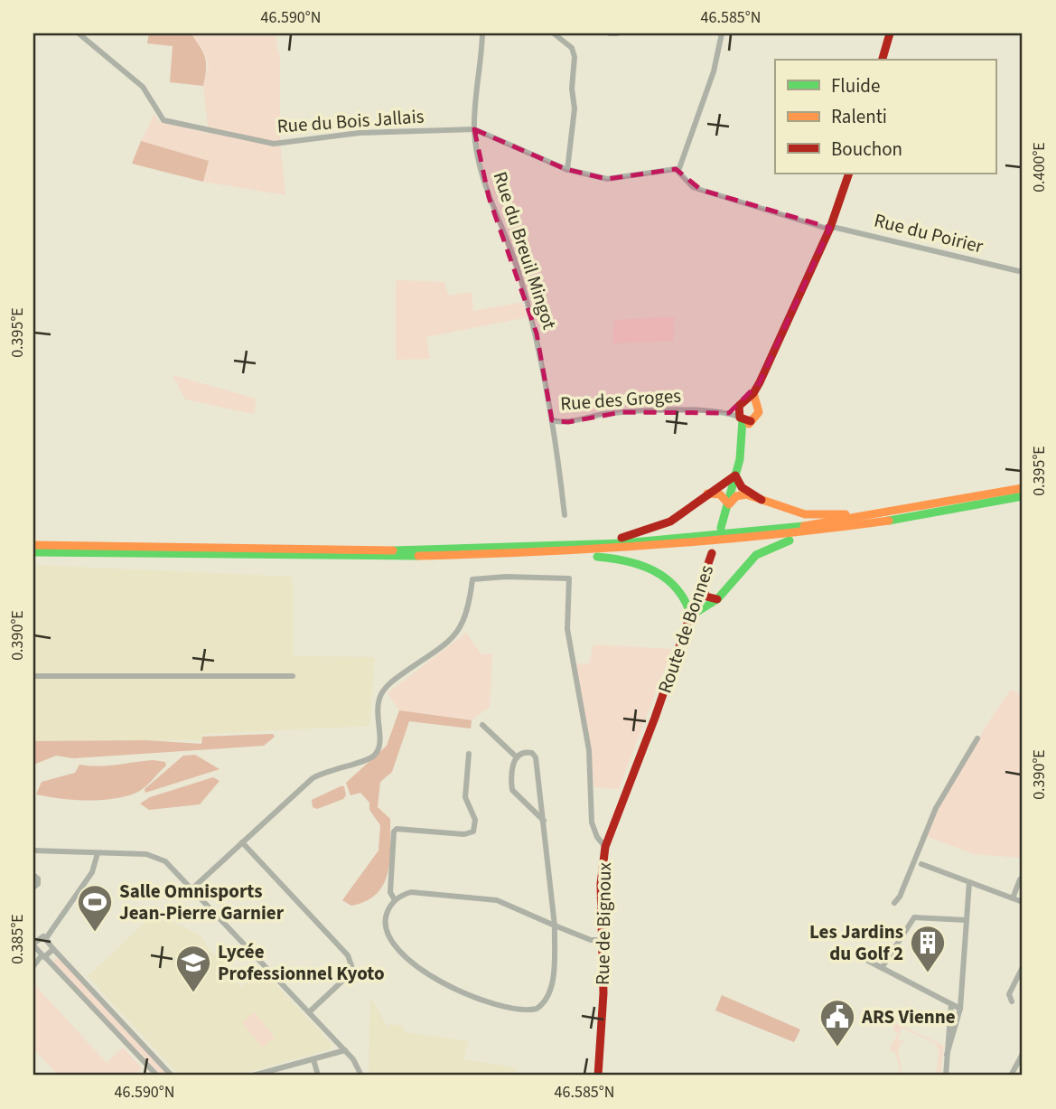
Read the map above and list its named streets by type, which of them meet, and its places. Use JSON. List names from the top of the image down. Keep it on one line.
{"streets":{"main road":["Route de Bonnes","Rue de Bignoux"],"street":["Rue du Bois Jallais","Rue du Poirier","Rue du Breuil Mingot","Rue des Groges"]},"crossings":[["Rue du Bois Jallais","Rue du Breuil Mingot"],["Rue du Breuil Mingot","Rue des Groges"],["Route de Bonnes","Rue de Bignoux"]],"places":{"sports":["Salle Omnisports Jean-Pierre Garnier"],"building":["Les Jardins du Golf 2"],"school or university":["Lycée Professionnel Kyoto"],"public building":["ARS Vienne"]},"legend":["Fluide","Ralenti","Bouchon"],"coordinates":["46.590°N","46.585°N","0.400°E","0.395°E","0.390°E","0.385°E"]}
